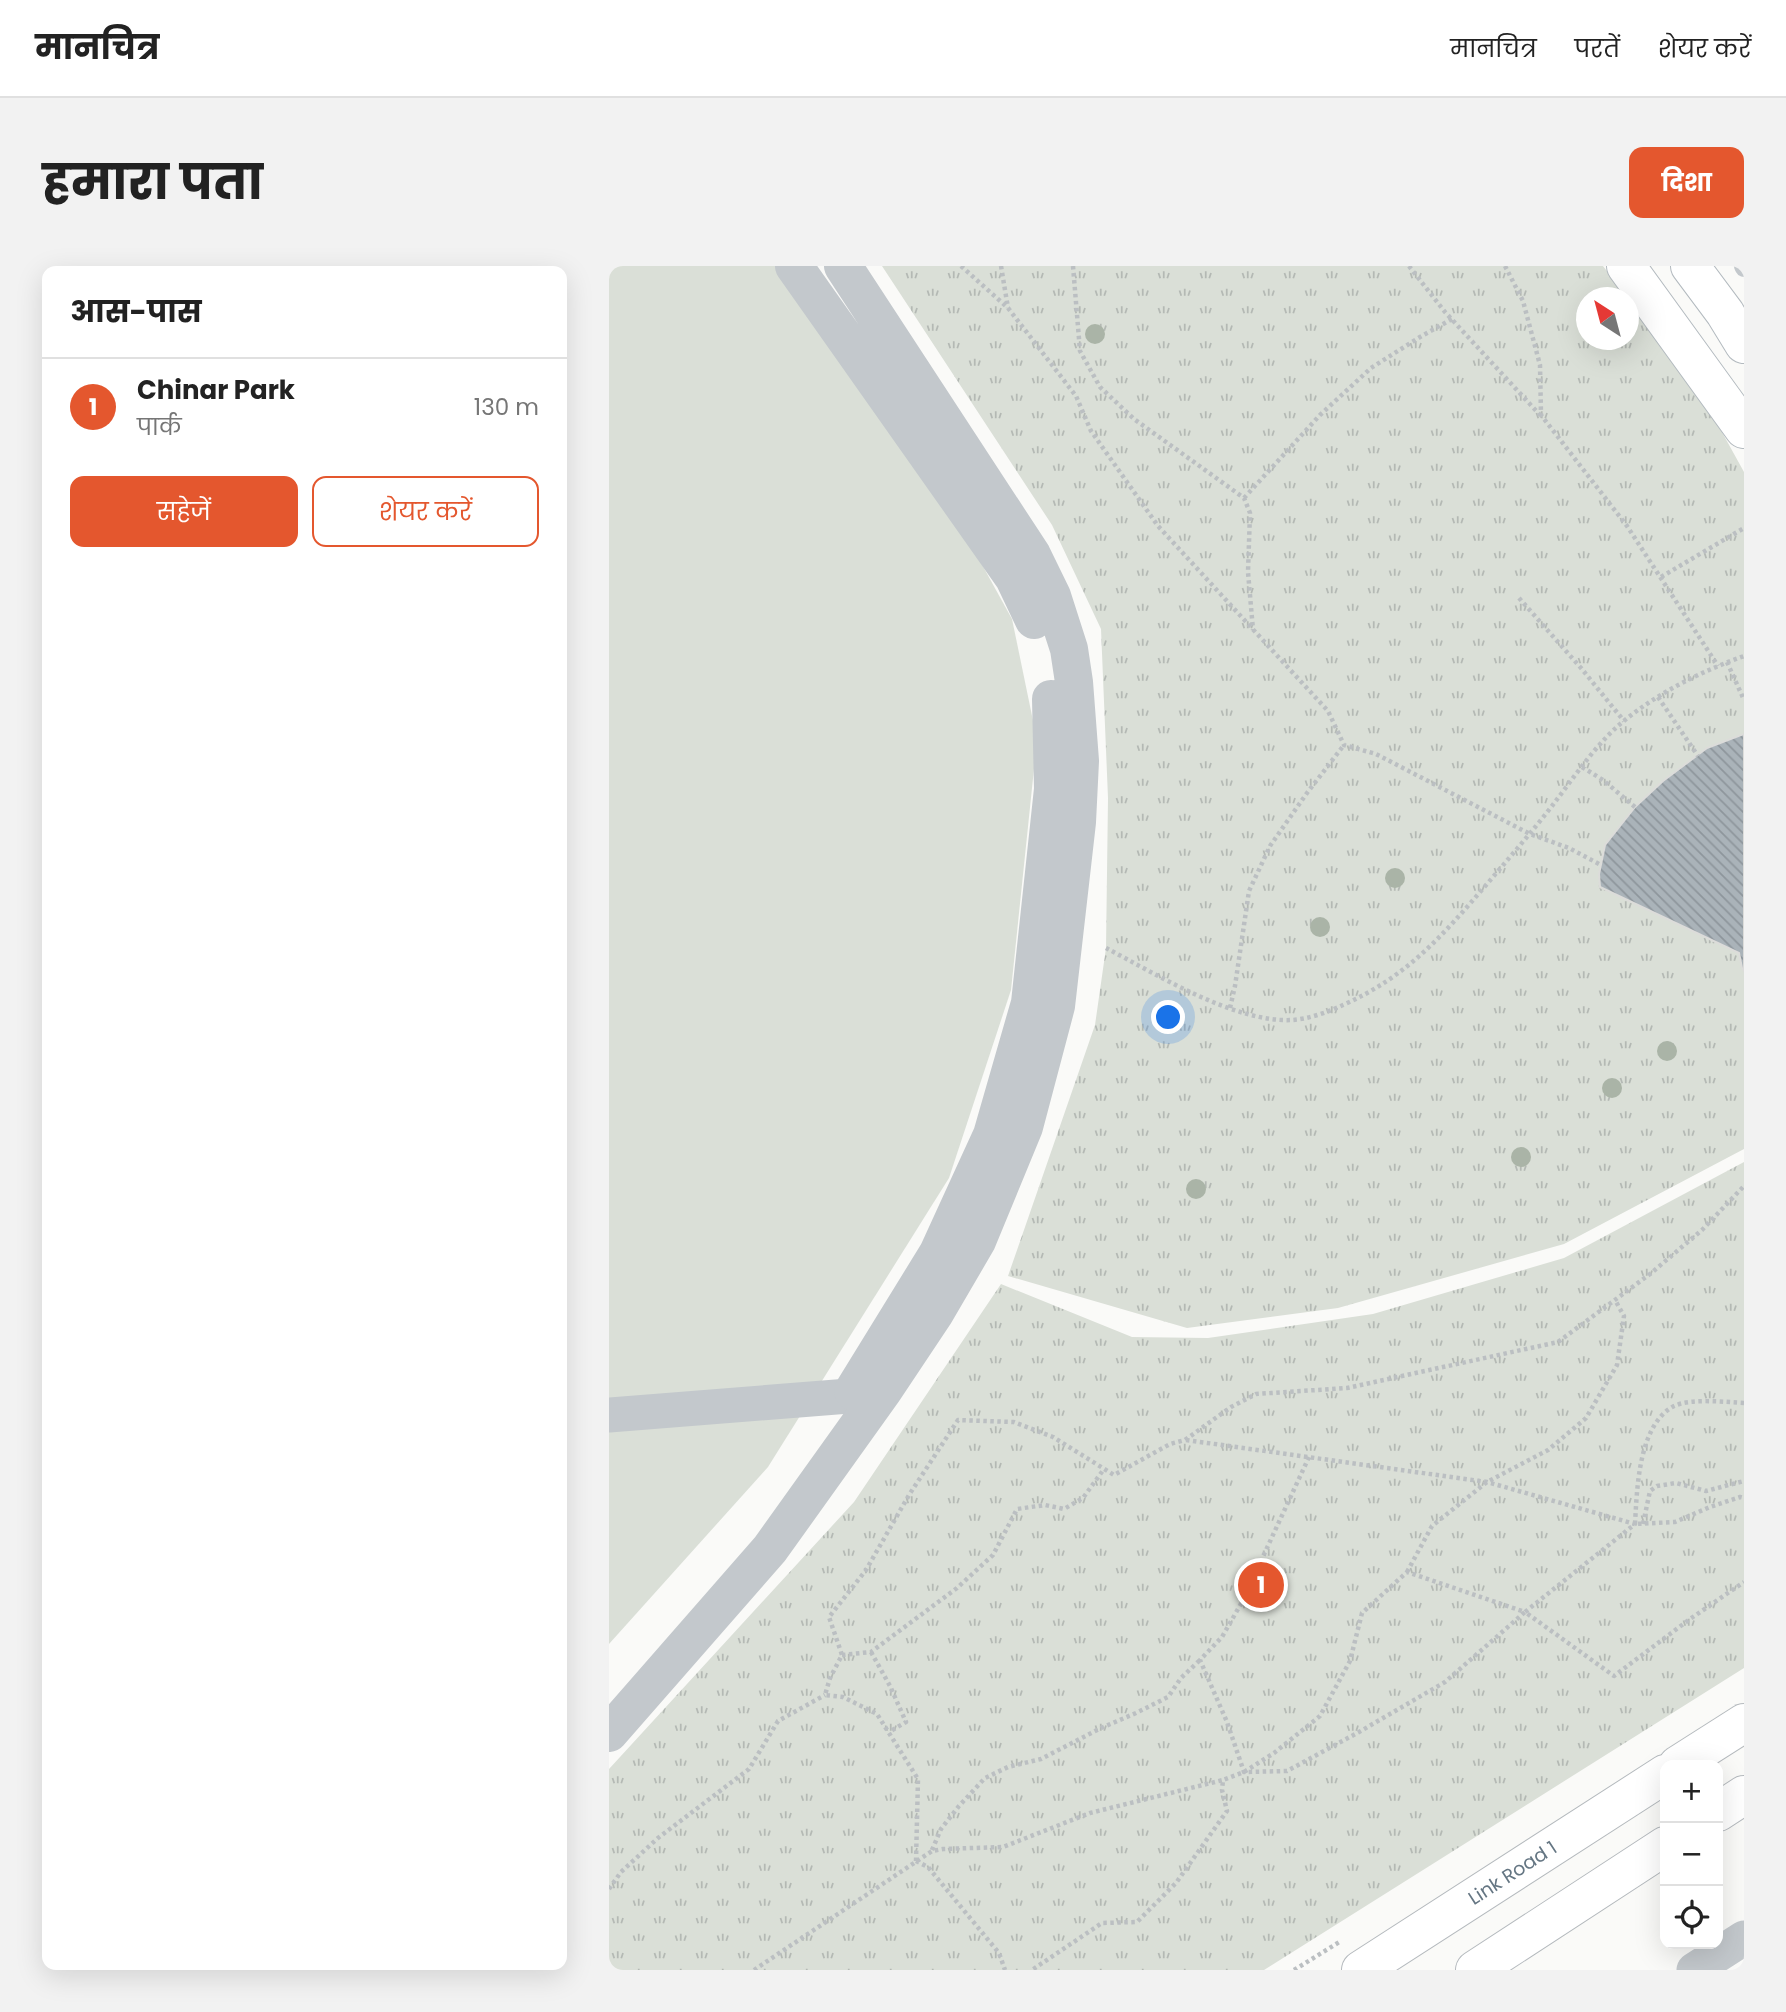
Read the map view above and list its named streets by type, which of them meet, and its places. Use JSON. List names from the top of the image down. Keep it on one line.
{"streets":{"main road":["Link Road 1"]},"north":"top left","page":{"header":"मानचित्र","nav":["मानचित्र","परतें","शेयर करें"],"title":"हमारा पता","buttons":["दिशा",["सहेजें","शेयर करें"]],"heading":"आस-पास","list":[{"mark":"1","name":"Chinar Park","note":"पार्क","value":"130 m"}],"pins":"1","map_buttons":["+","−"]}}
